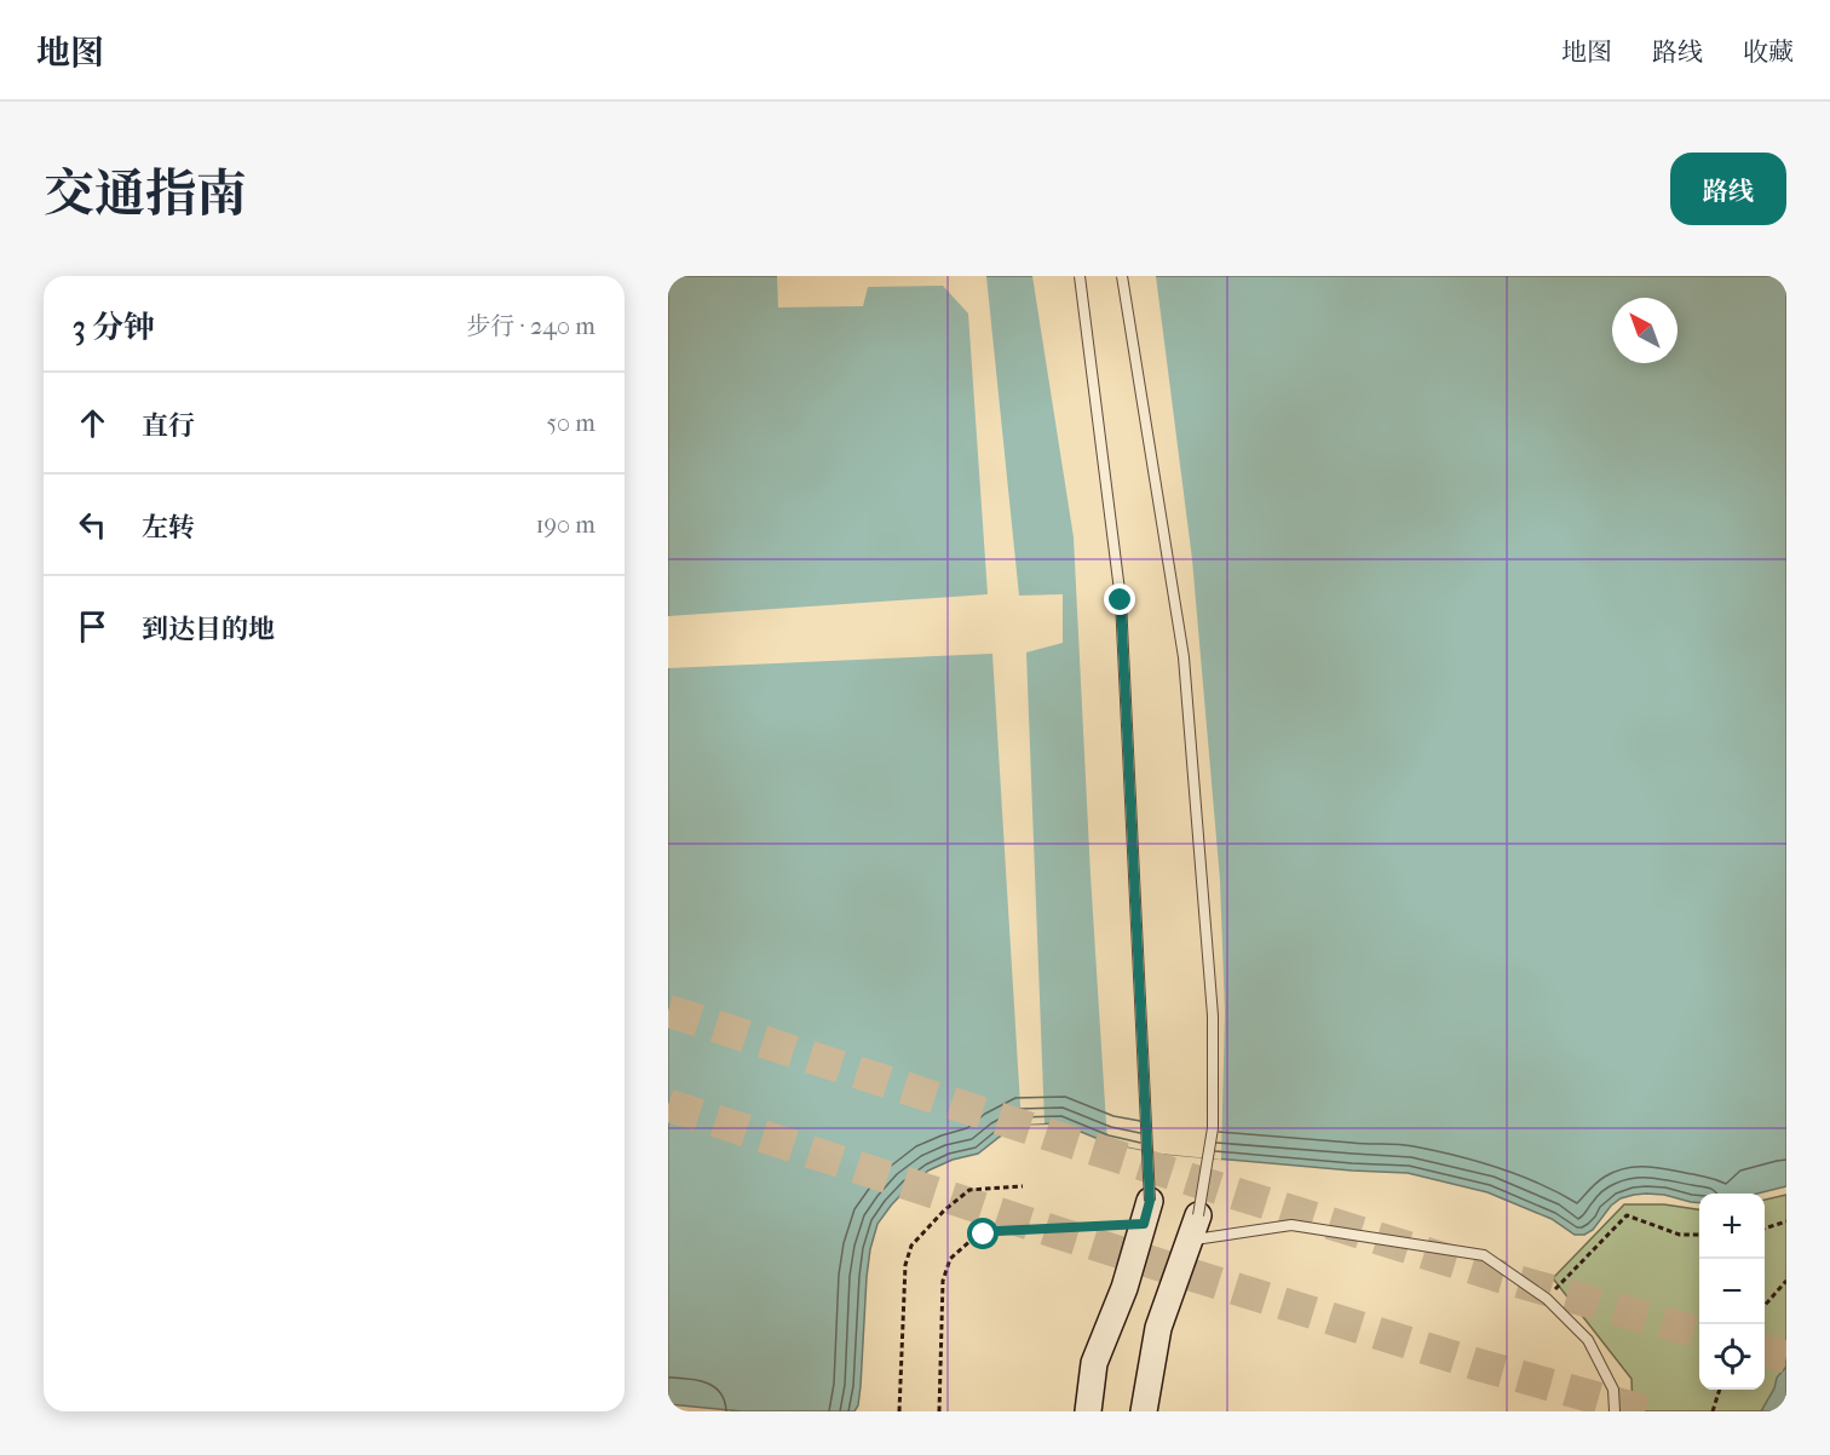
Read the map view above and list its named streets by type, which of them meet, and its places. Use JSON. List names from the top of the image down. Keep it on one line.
{"north":"top left","page":{"header":"地图","nav":["地图","路线","收藏"],"title":"交通指南","buttons":"路线","heading":["3 分钟","步行 · 240 m"],"list":[["直行","50 m"],["左转","190 m"],"到达目的地"],"map_buttons":["+","−"]}}
